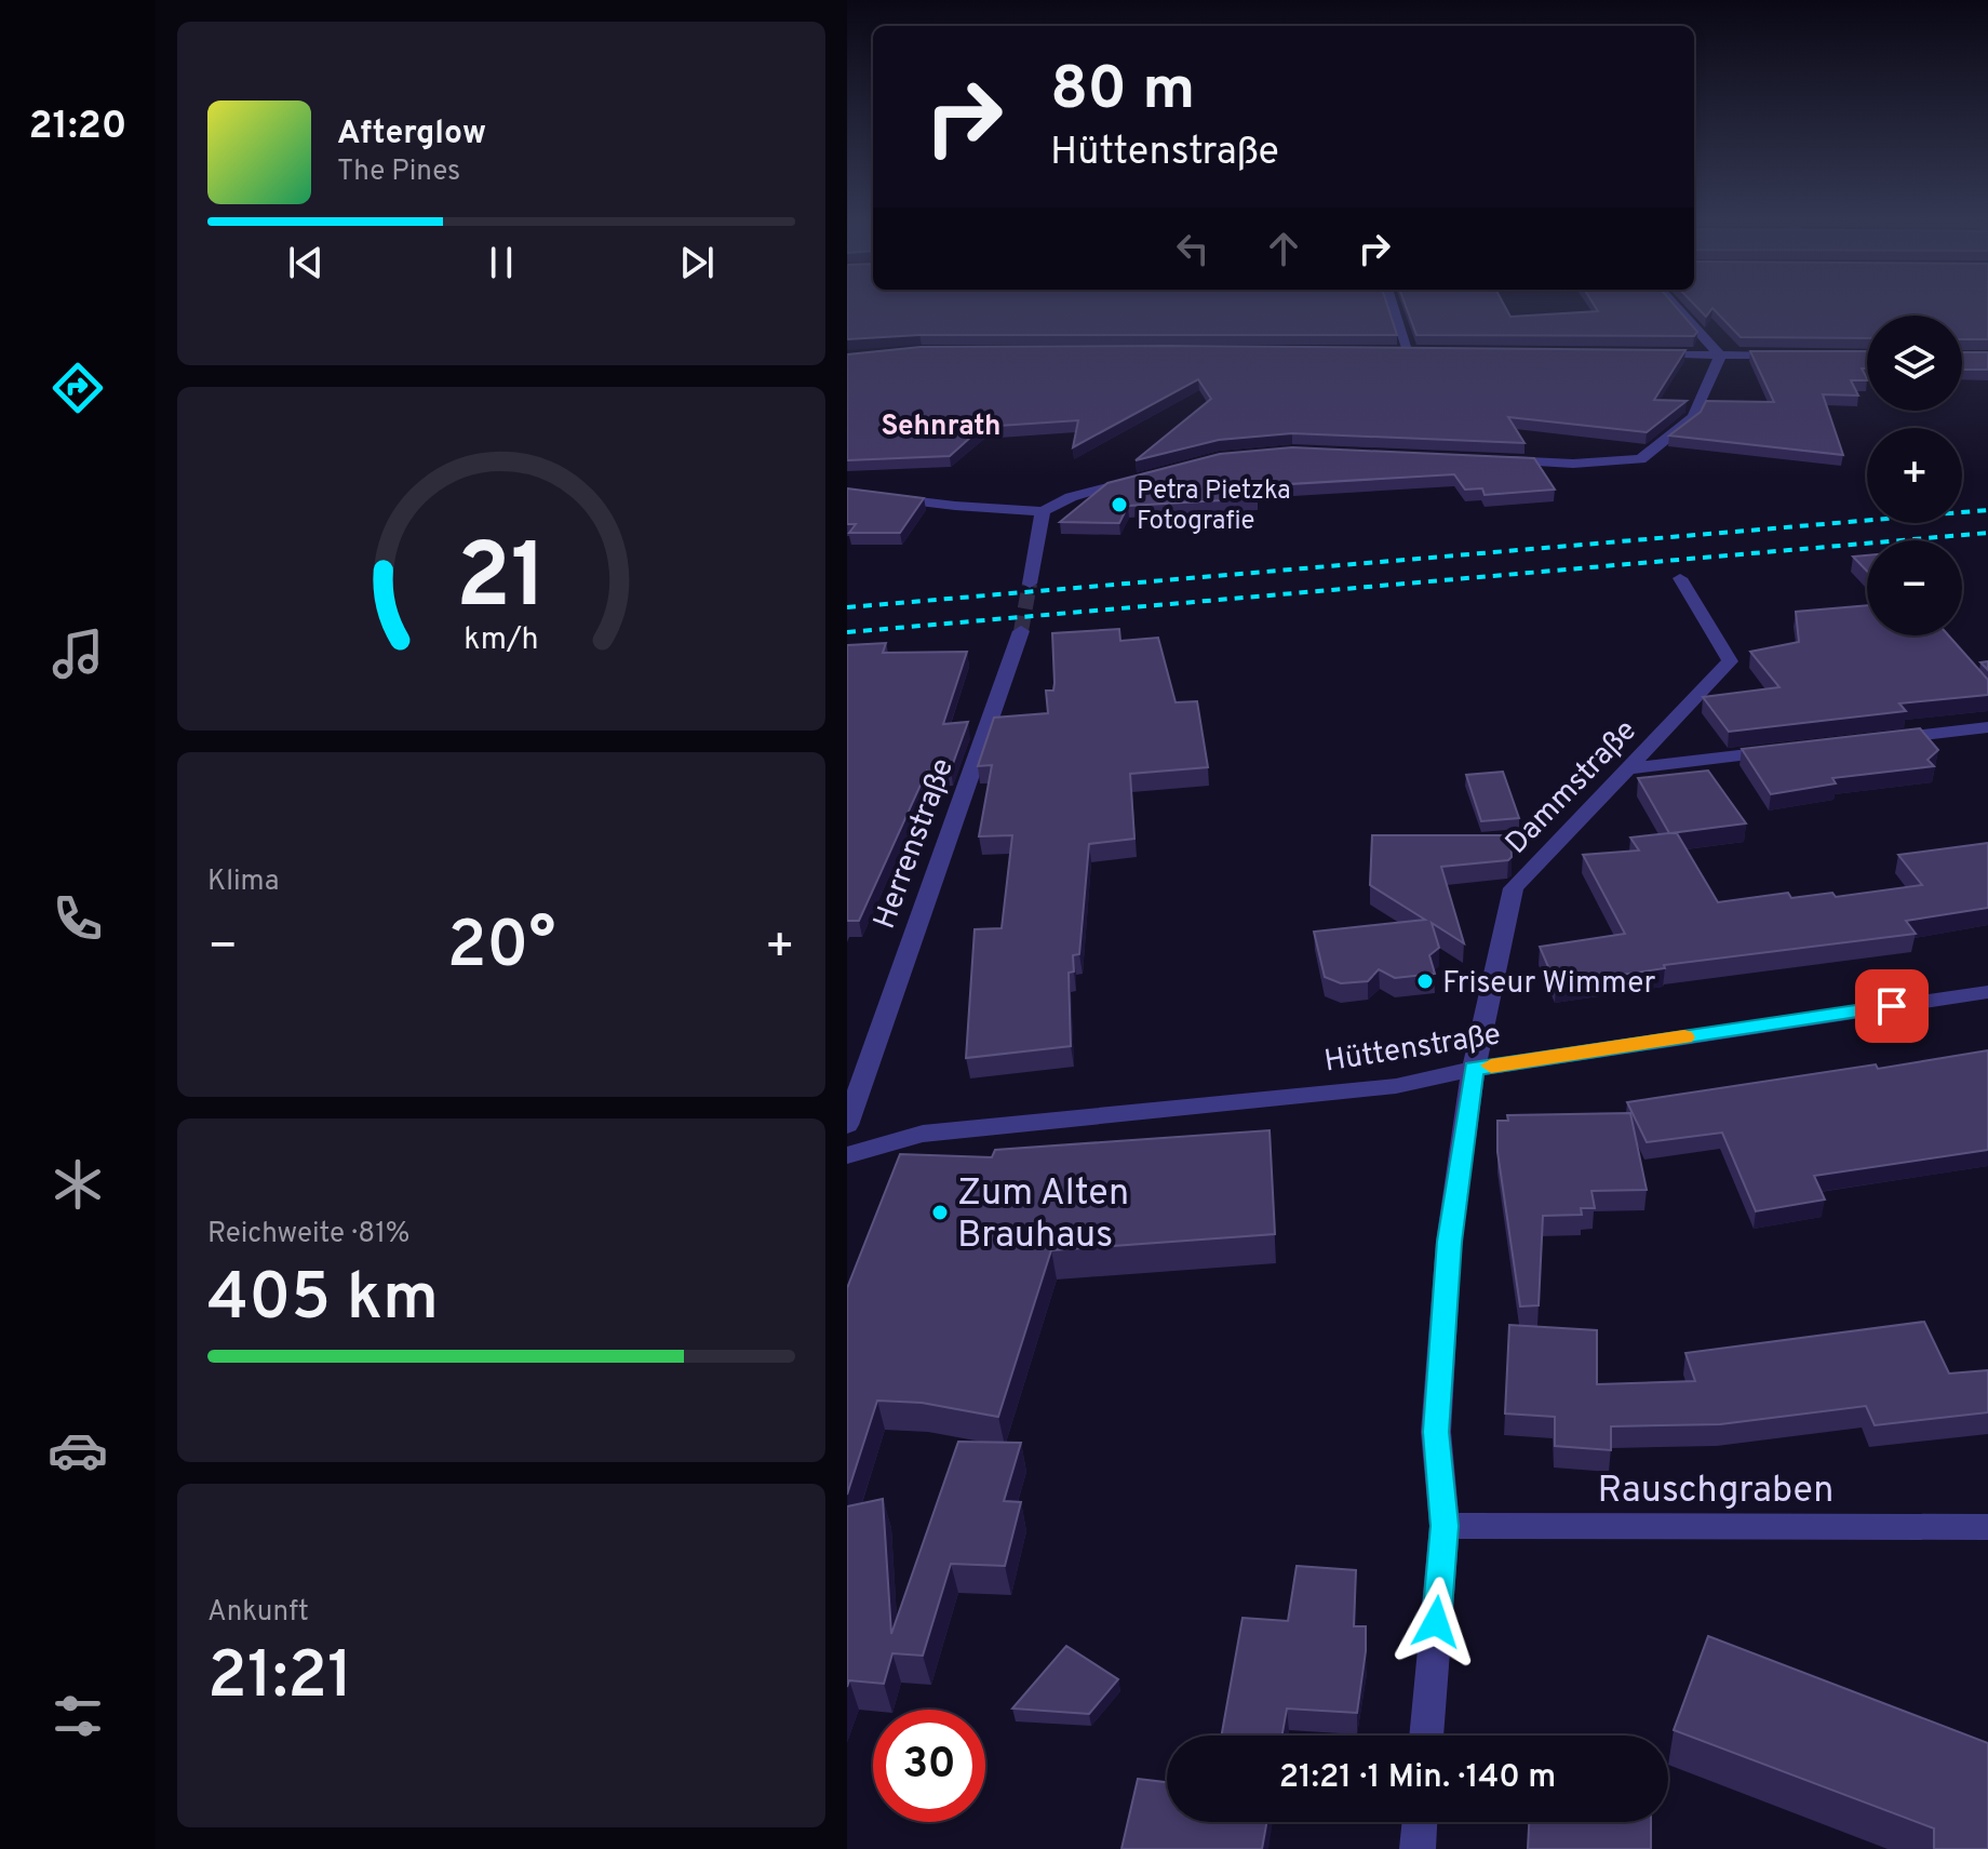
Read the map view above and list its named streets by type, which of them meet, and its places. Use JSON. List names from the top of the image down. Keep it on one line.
{"streets":{"street":["Dammstraße","Herrenstraße","Hüttenstraße","Rauschgraben"]},"crossings":[["Dammstraße","Hüttenstraße"],["Dammstraße","Rauschgraben"]],"districts":["Sehnrath"],"places":["Petra Pietzka Fotografie","Friseur Wimmer","Zum Alten Brauhaus"],"page":{"tabs":"21:20","turn":["80 m","Hüttenstraße"],"song":["Afterglow","The Pines"],"map_buttons":["+","−"],"tile":["Klima",["Reichweite · 81%","405 km"],["Ankunft","21:21"]],"heat":["−","20°","+"],"limit":"30","trip":"21:21 · 1 Min. · 140 m","gauge":["21","km/h"]}}
